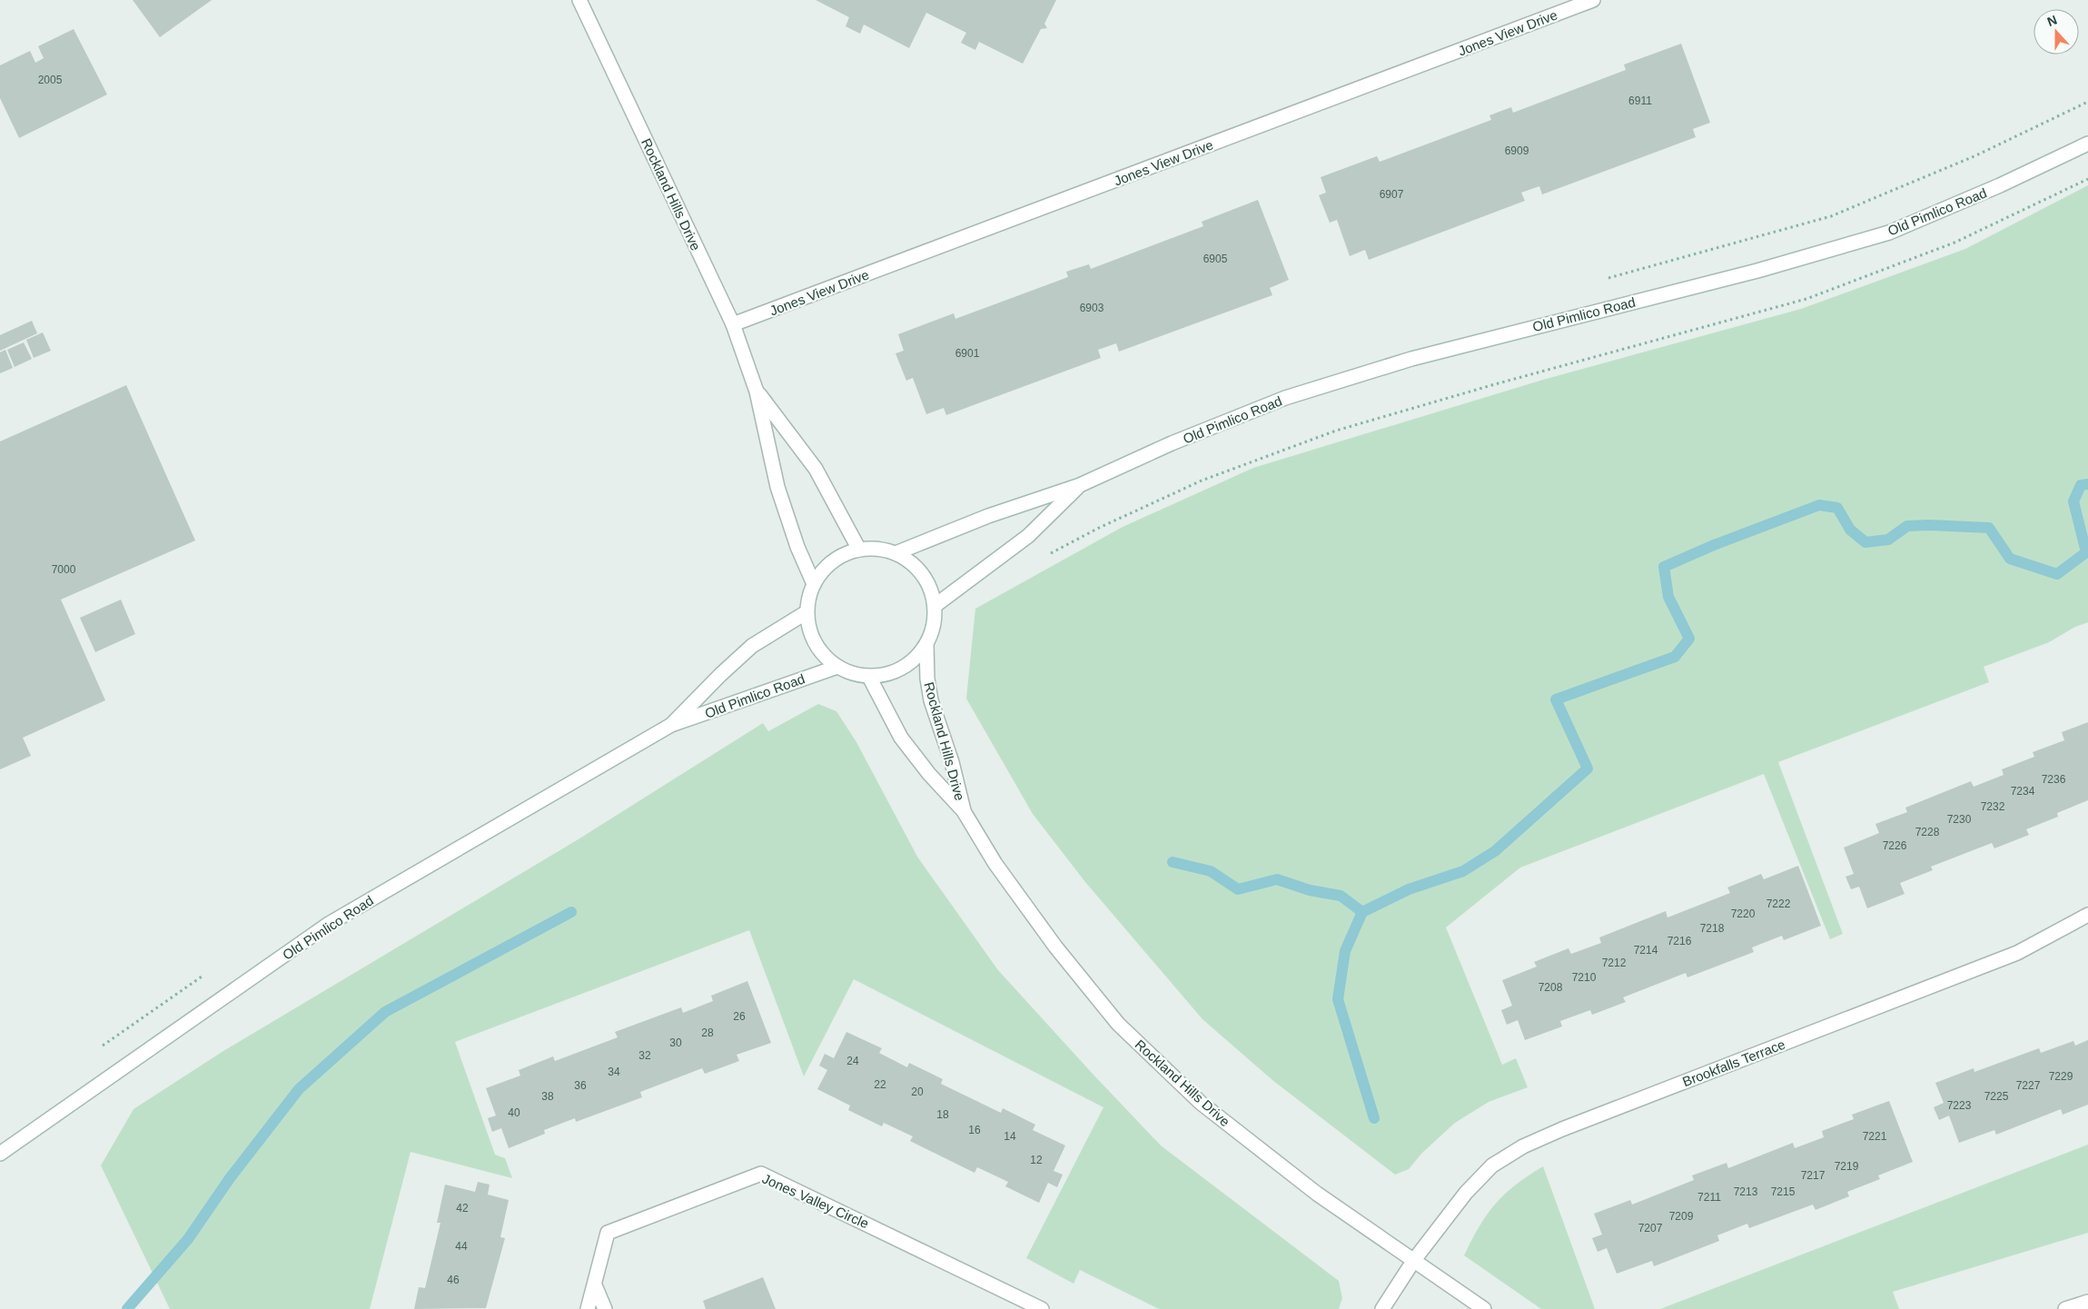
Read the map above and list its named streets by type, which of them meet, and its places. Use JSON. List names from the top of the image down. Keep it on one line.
{"streets":{"street":["Jones View Drive","Rockland Hills Drive","Old Pimlico Road","Brookfalls Terrace","Jones Valley Circle"]},"crossings":[["Jones View Drive","Rockland Hills Drive"],["Rockland Hills Drive","Old Pimlico Road"],["Rockland Hills Drive","Brookfalls Terrace"]],"house_numbers":["2005","6911","6909","6907","6905","6903","6901","7000","7236","7234","7232","7230","7228","7226","7222","7220","7218","7216","7214","7212","7210","7208","26","28","30","32","24","34","7229","22","36","7227","20","38","7225","7223","40","18","16","14","7221","12","7219","7217","7213","7215","7211","42","7209","7207","44","46"],"north":"top"}
